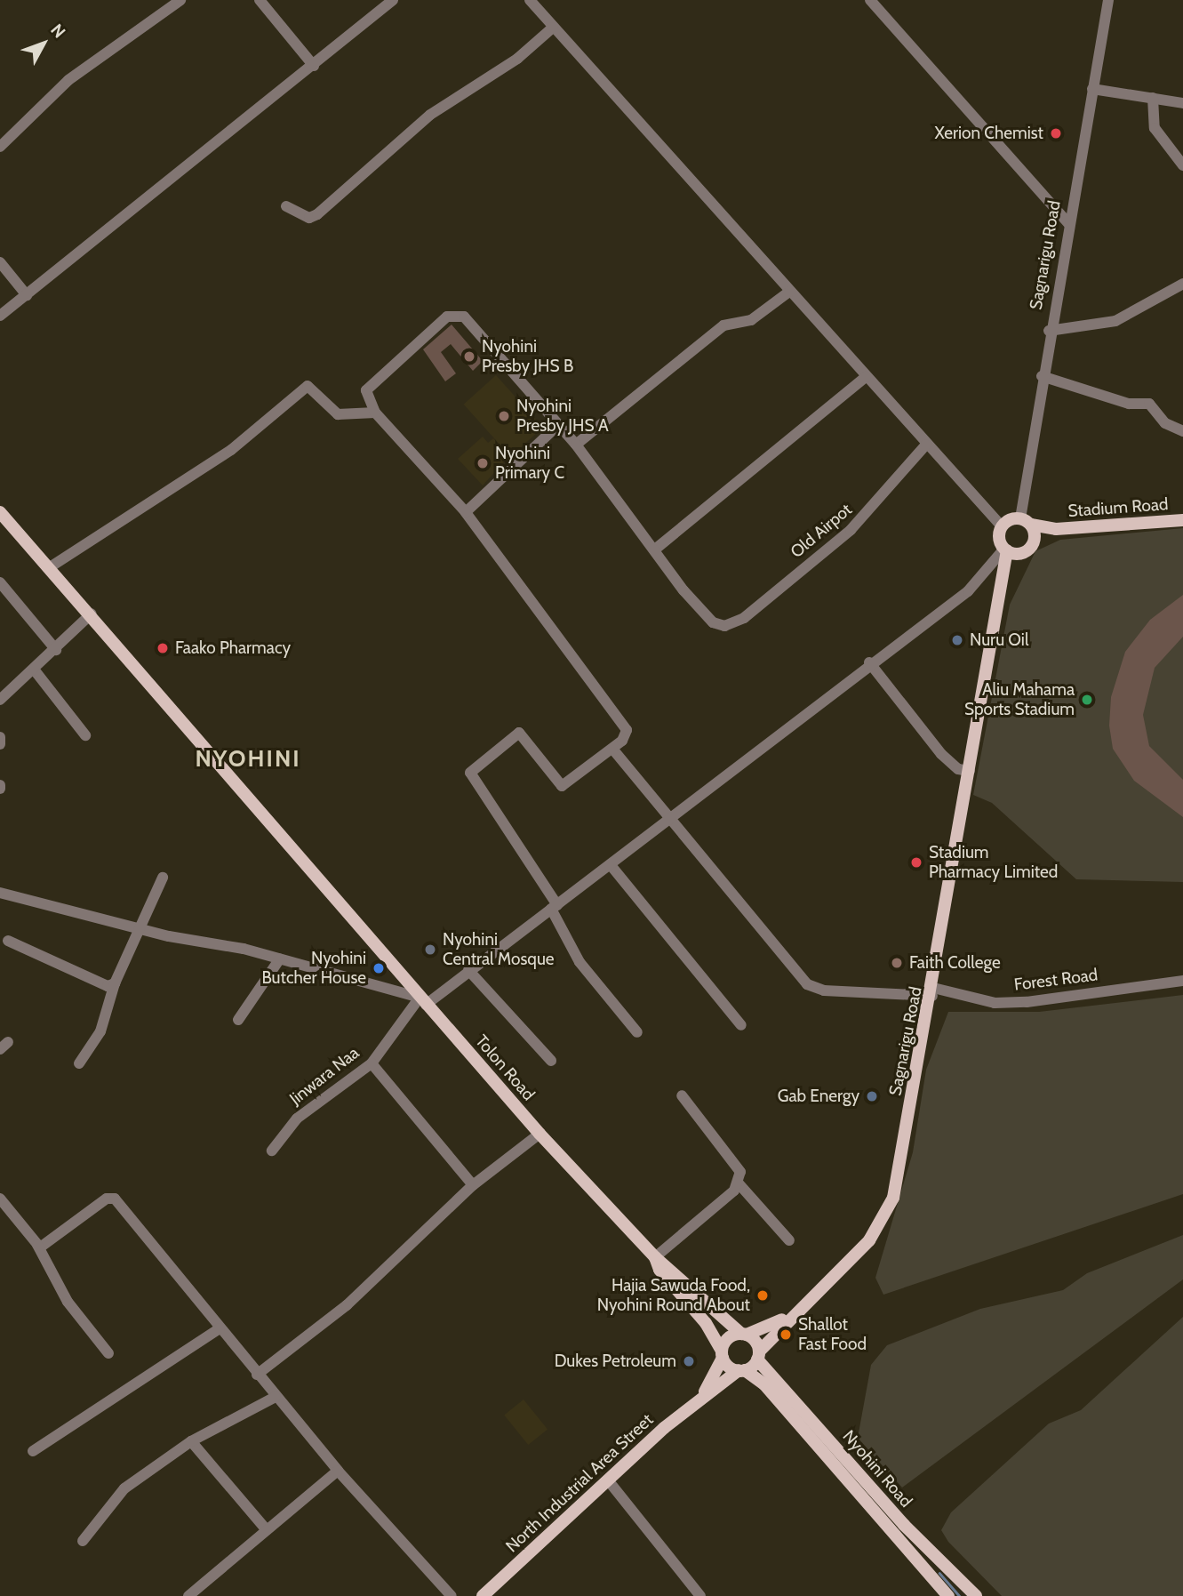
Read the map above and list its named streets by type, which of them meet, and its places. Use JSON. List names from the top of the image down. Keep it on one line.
{"streets":{"main road":["Sagnarigu Road","Stadium Road","Tolon Road","Nyohini Road","North Industrial Area Street"],"street":["Old Airpot","Forest Road","Jinwara Naa"]},"crossings":[["Sagnarigu Road","Stadium Road"],["Sagnarigu Road","Forest Road"],["Sagnarigu Road","Jinwara Naa"],["Sagnarigu Road","Nyohini Road"],["Sagnarigu Road","North Industrial Area Street"],["Forest Road","Jinwara Naa"],["Tolon Road","Jinwara Naa"],["Tolon Road","Nyohini Road"],["Nyohini Road","North Industrial Area Street"]],"districts":["NYOHINI"],"places":["Xerion Chemist","Nyohini Presby JHS B","Nyohini Presby JHS A","Nyohini Primary C","Nuru Oil","Faako Pharmacy","Aliu Mahama Sports Stadium","Stadium Pharmacy Limited","Nyohini Central Mosque","Faith College","Nyohini Butcher House","Gab Energy","Hajia Sawuda Food, Nyohini Round About","Shallot Fast Food","Dukes Petroleum"],"north":"top right"}
